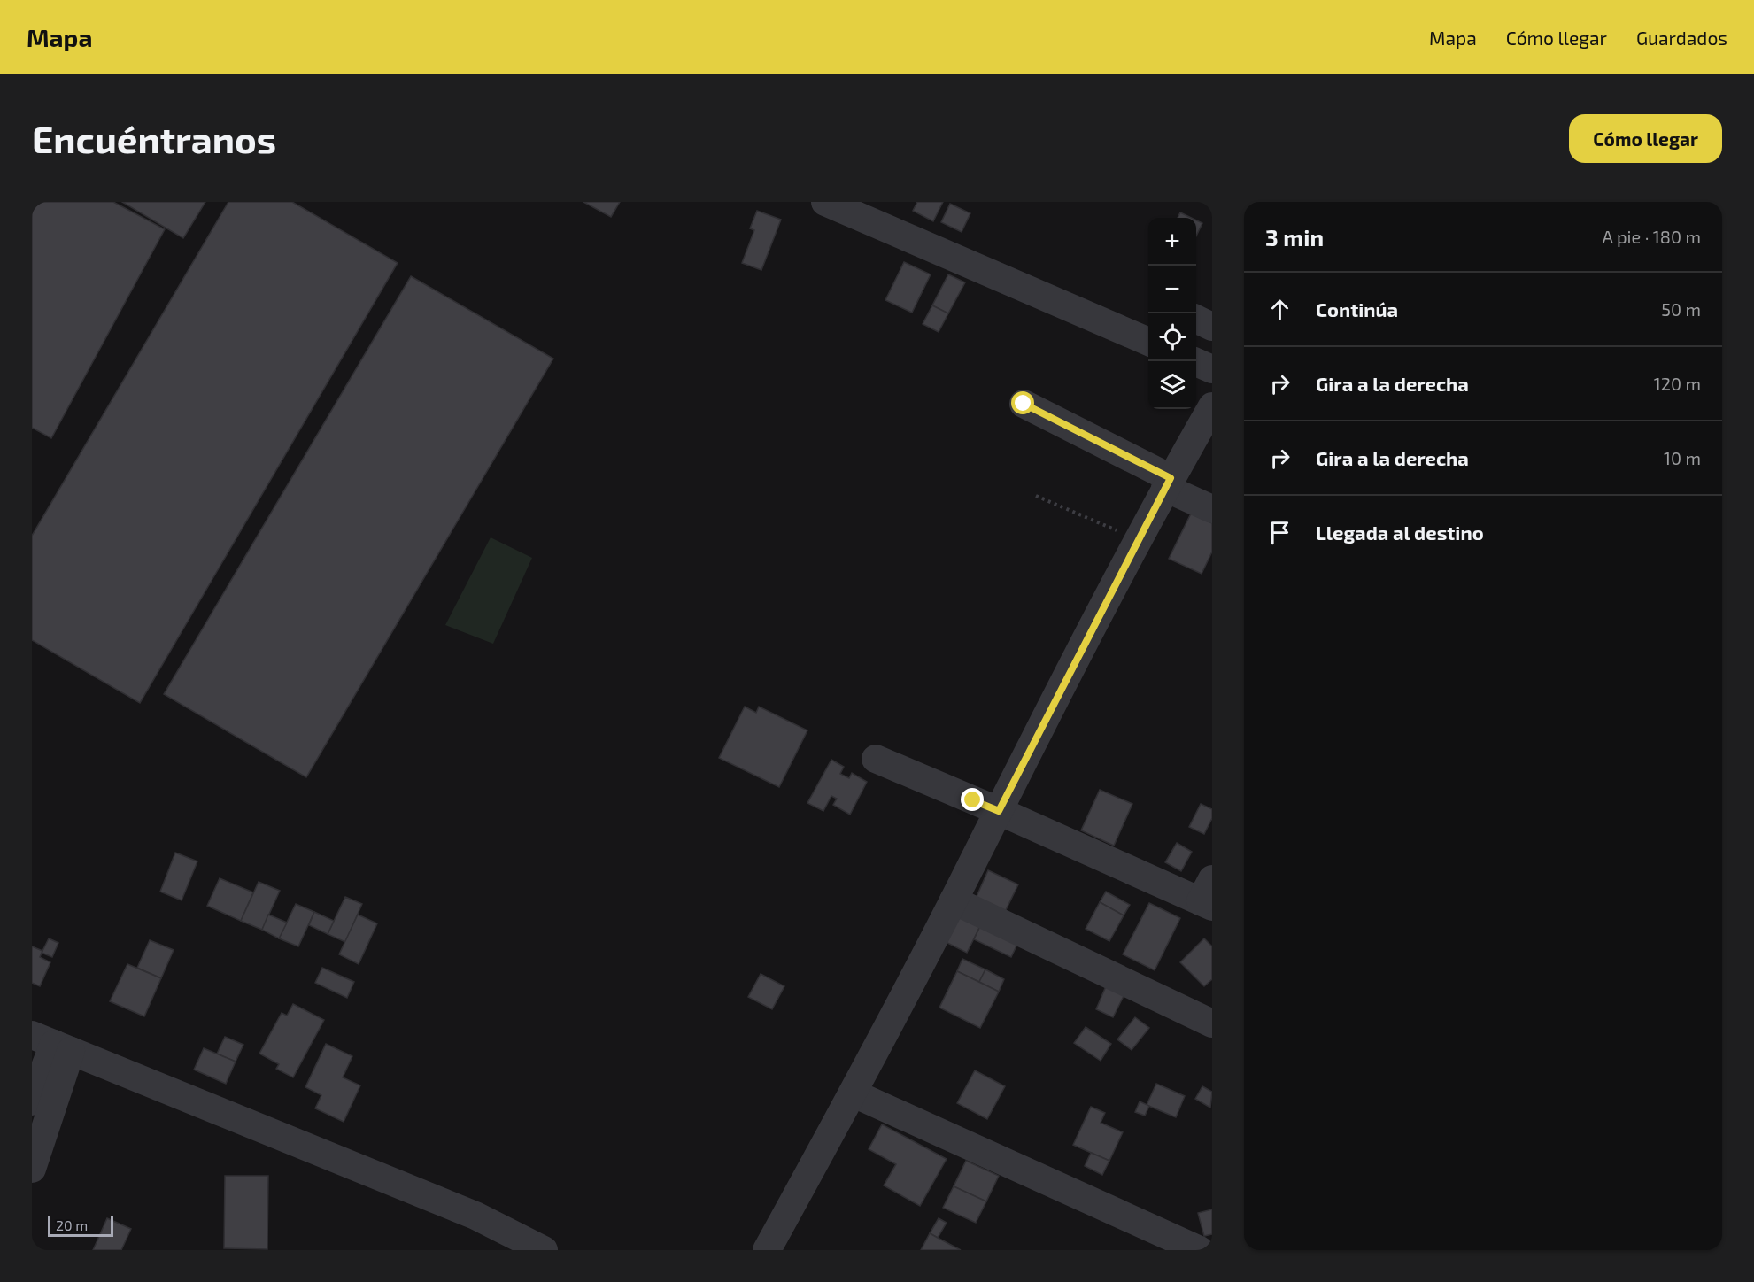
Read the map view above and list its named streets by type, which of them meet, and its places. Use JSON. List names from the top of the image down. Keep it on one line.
{"scale_bar":"20 m","page":{"header":"Mapa","nav":["Mapa","Cómo llegar","Guardados"],"buttons":"Cómo llegar","title":"Encuéntranos","heading":["3 min","A pie · 180 m"],"map_buttons":["+","−"],"list":[["Continúa","50 m"],["Gira a la derecha","120 m"],["Gira a la derecha","10 m"],"Llegada al destino"],"scale":"20 m"}}
